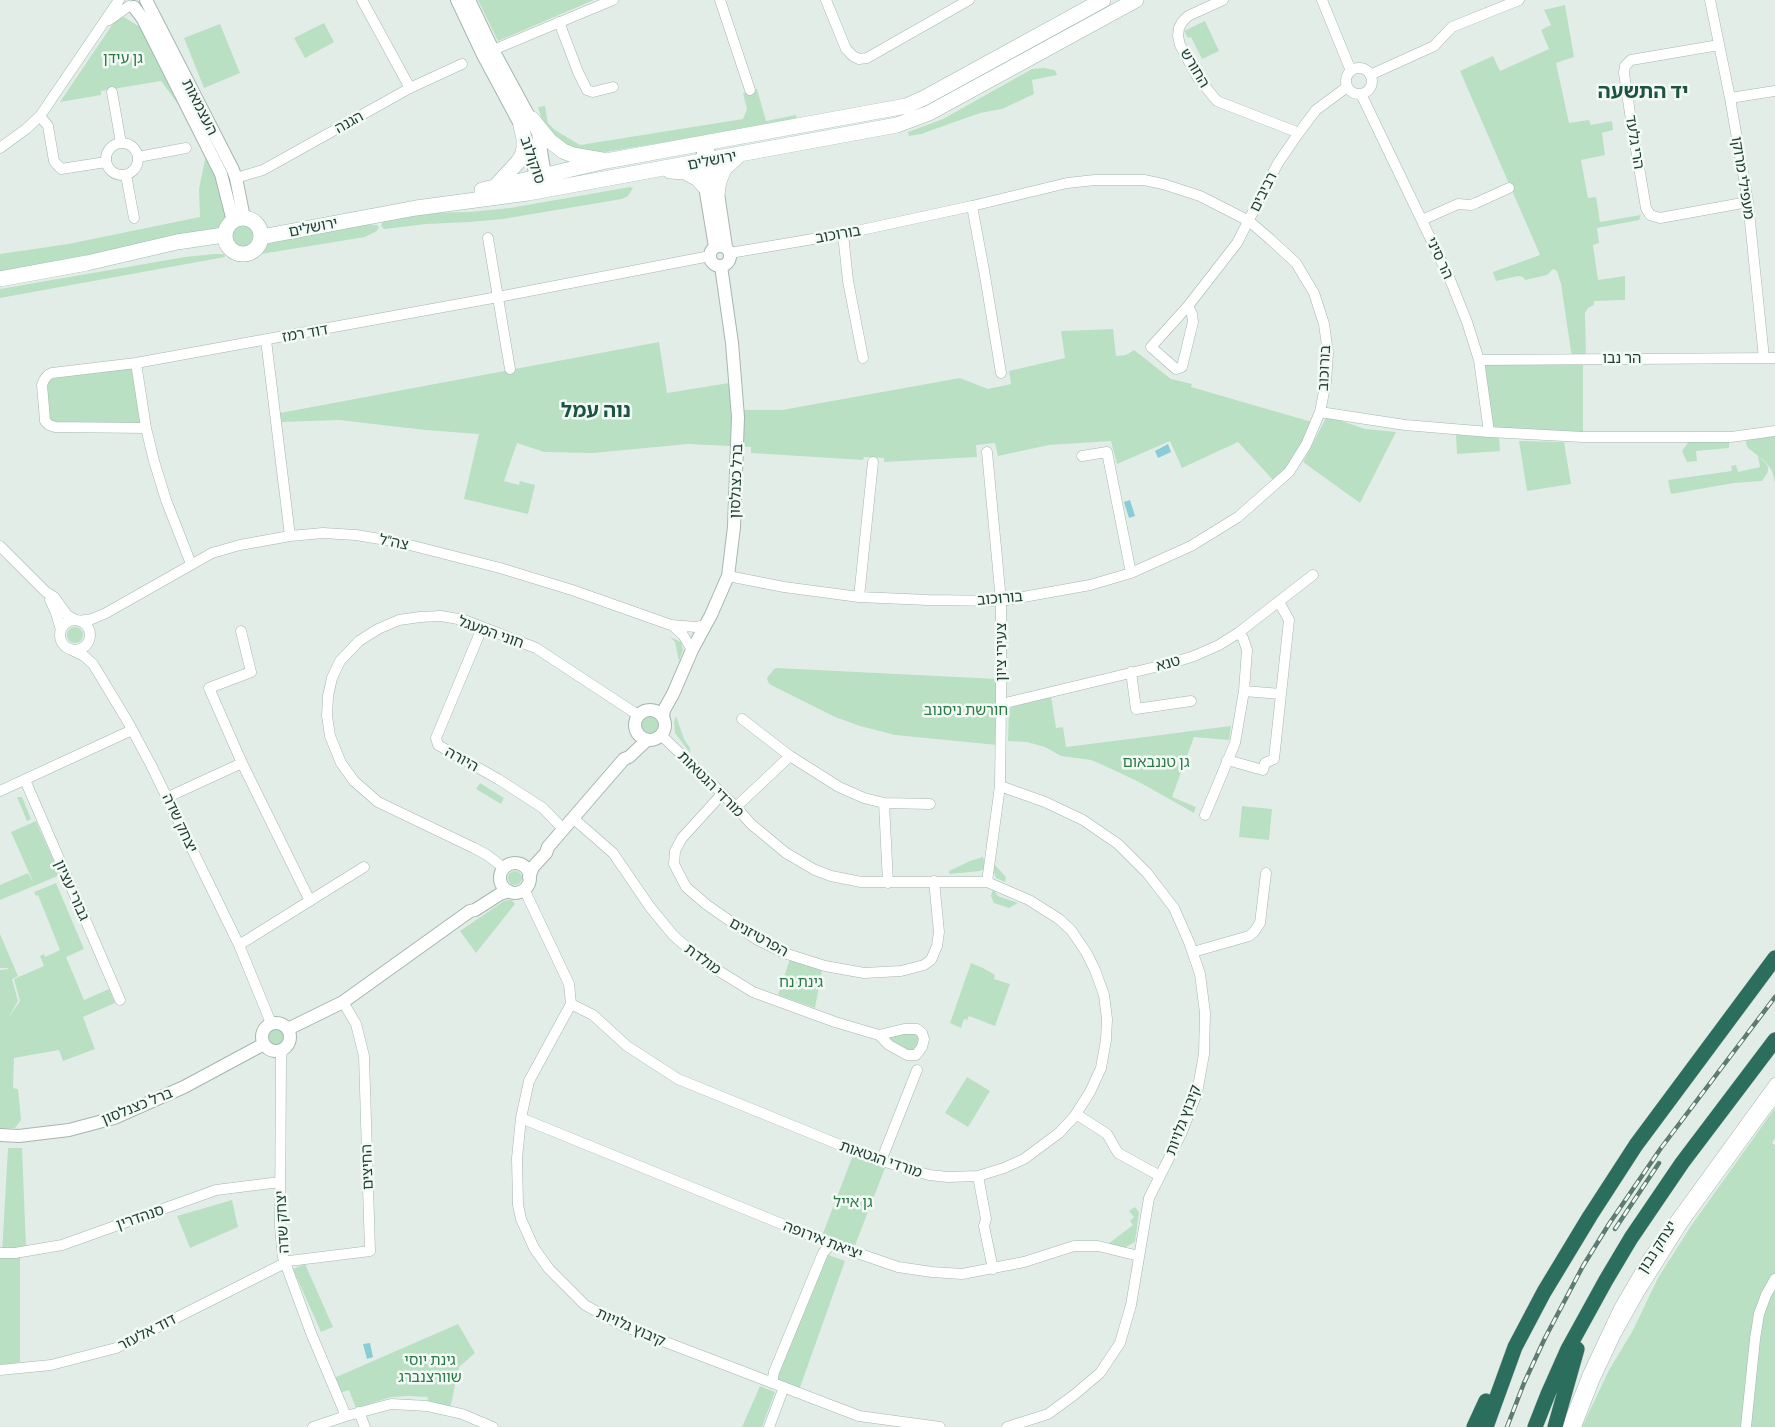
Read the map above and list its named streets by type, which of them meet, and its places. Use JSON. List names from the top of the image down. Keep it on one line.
{"streets":{"main road":["ירושלים"],"street":["החורש","העצמאות","הגנה","הרי גלעד","סוקולוב","מעפילי מרוקו","רביבים","בורוכוב","הר סיני","דוד רמז","הר נבו","ברל כצנלסון","צה\"ל","חוני המעגל","צעירי ציון","טנא","היורה","מורדי הגטאות","יצחק שדה","גבורי עציון","הפרטיזנים","מולדת","קיבוץ גלויות","החיצים","סנהדרין","יציאת אירופה","יצחק נבון","דוד אלעזר"]},"crossings":[["החורש","רביבים"],["העצמאות","הגנה"],["העצמאות","ירושלים"],["הרי גלעד","מעפילי מרוקו"],["סוקולוב","ירושלים"],["מעפילי מרוקו","הר נבו"],["רביבים","בורוכוב"],["רביבים","הר סיני"],["בורוכוב","דוד רמז"],["בורוכוב","ברל כצנלסון"],["בורוכוב","צעירי ציון"],["הר סיני","הר נבו"],["דוד רמז","ברל כצנלסון"],["ברל כצנלסון","צה\"ל"],["ברל כצנלסון","חוני המעגל"],["ברל כצנלסון","מורדי הגטאות"],["ברל כצנלסון","יצחק שדה"],["צה\"ל","יצחק שדה"],["חוני המעגל","היורה"],["חוני המעגל","מורדי הגטאות"],["צעירי ציון","טנא"],["צעירי ציון","מורדי הגטאות"],["צעירי ציון","קיבוץ גלויות"],["מורדי הגטאות","הפרטיזנים"],["מורדי הגטאות","קיבוץ גלויות"],["יצחק שדה","החיצים"],["יצחק שדה","סנהדרין"],["יצחק שדה","דוד אלעזר"],["קיבוץ גלויות","יציאת אירופה"],["החיצים","דוד אלעזר"]],"districts":["יד התשעה","נוה עמל"],"parks":["גן עידן","חורשת ניסנוב","גן טננבאום","גינת נח","גן אייל","גינת יוסי שוורצנברג"]}
